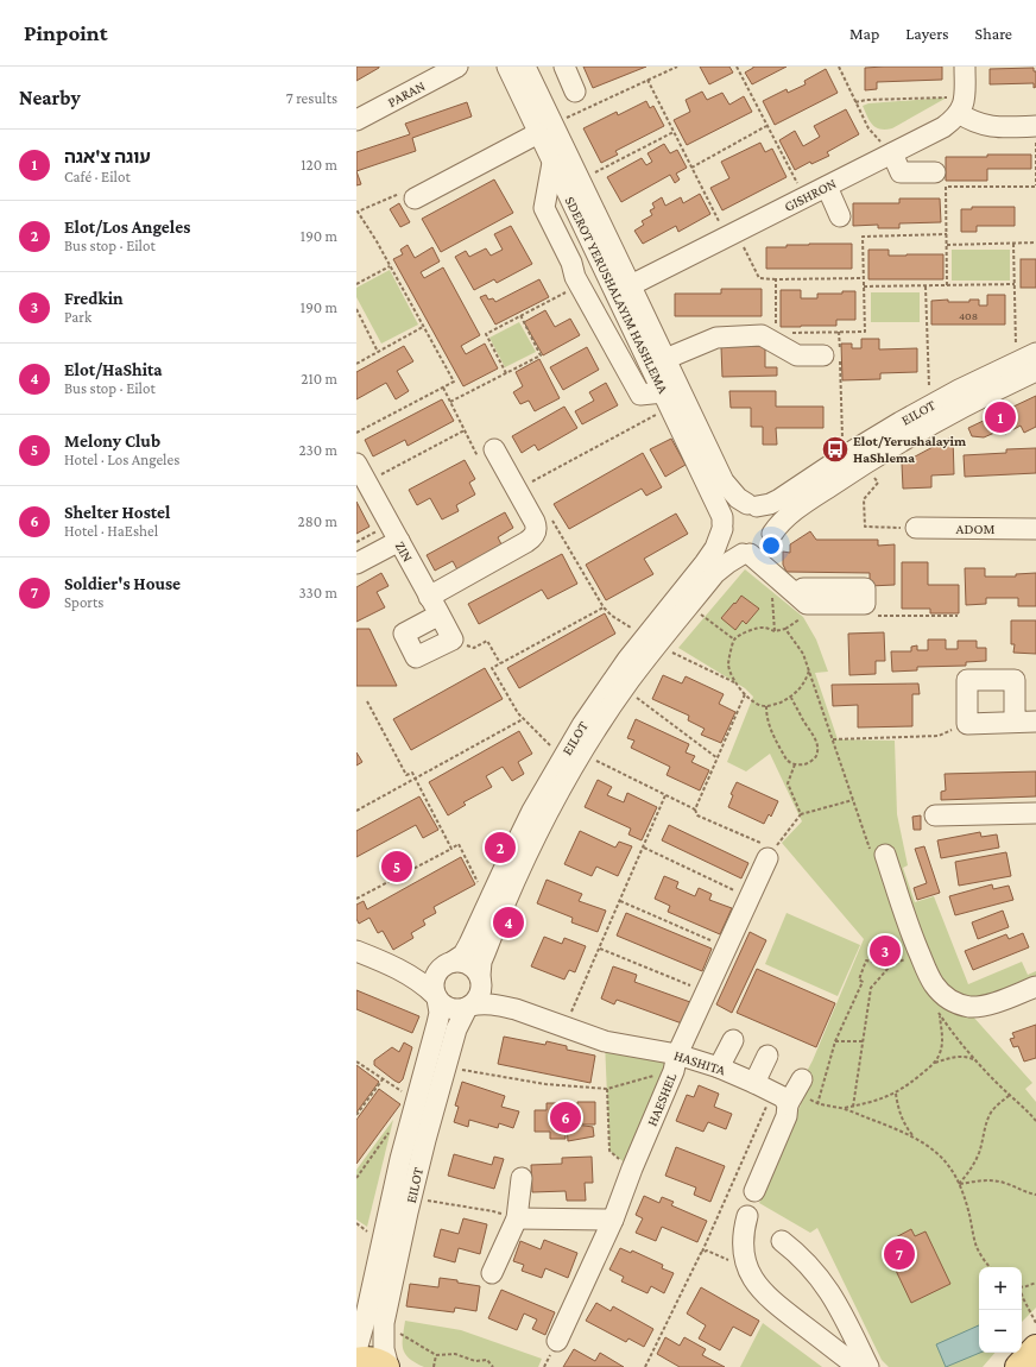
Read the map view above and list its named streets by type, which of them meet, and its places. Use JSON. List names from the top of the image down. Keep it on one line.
{"streets":{"street":["PARAN","GISHRON","SDEROT YERUSHALAYIM HASHLEMA","EILOT","ADOM","ZIN","HASHITA","HAESHEL"]},"crossings":[["GISHRON","SDEROT YERUSHALAYIM HASHLEMA"],["SDEROT YERUSHALAYIM HASHLEMA","EILOT"],["EILOT","HASHITA"],["HASHITA","HAESHEL"]],"places":{"bus stop":["Elot/Yerushalayim HaShlema"]},"house_numbers":["408"],"page":{"header":"Pinpoint","nav":["Map","Layers","Share"],"heading":["Nearby","7 results"],"list":[{"mark":"1","name":"עוגה צ'אגה","note":"Café · Eilot","value":"120 m"},{"mark":"2","name":"Elot/Los Angeles","note":"Bus stop · Eilot","value":"190 m"},{"mark":"3","name":"Fredkin","note":"Park","value":"190 m"},{"mark":"4","name":"Elot/HaShita","note":"Bus stop · Eilot","value":"210 m"},{"mark":"5","name":"Melony Club","note":"Hotel · Los Angeles","value":"230 m"},{"mark":"6","name":"Shelter Hostel","note":"Hotel · HaEshel","value":"280 m"},{"mark":"7","name":"Soldier's House","note":"Sports","value":"330 m"}],"pins":["1","2","5","4","3","6","7"],"map_buttons":["+","−"]}}
